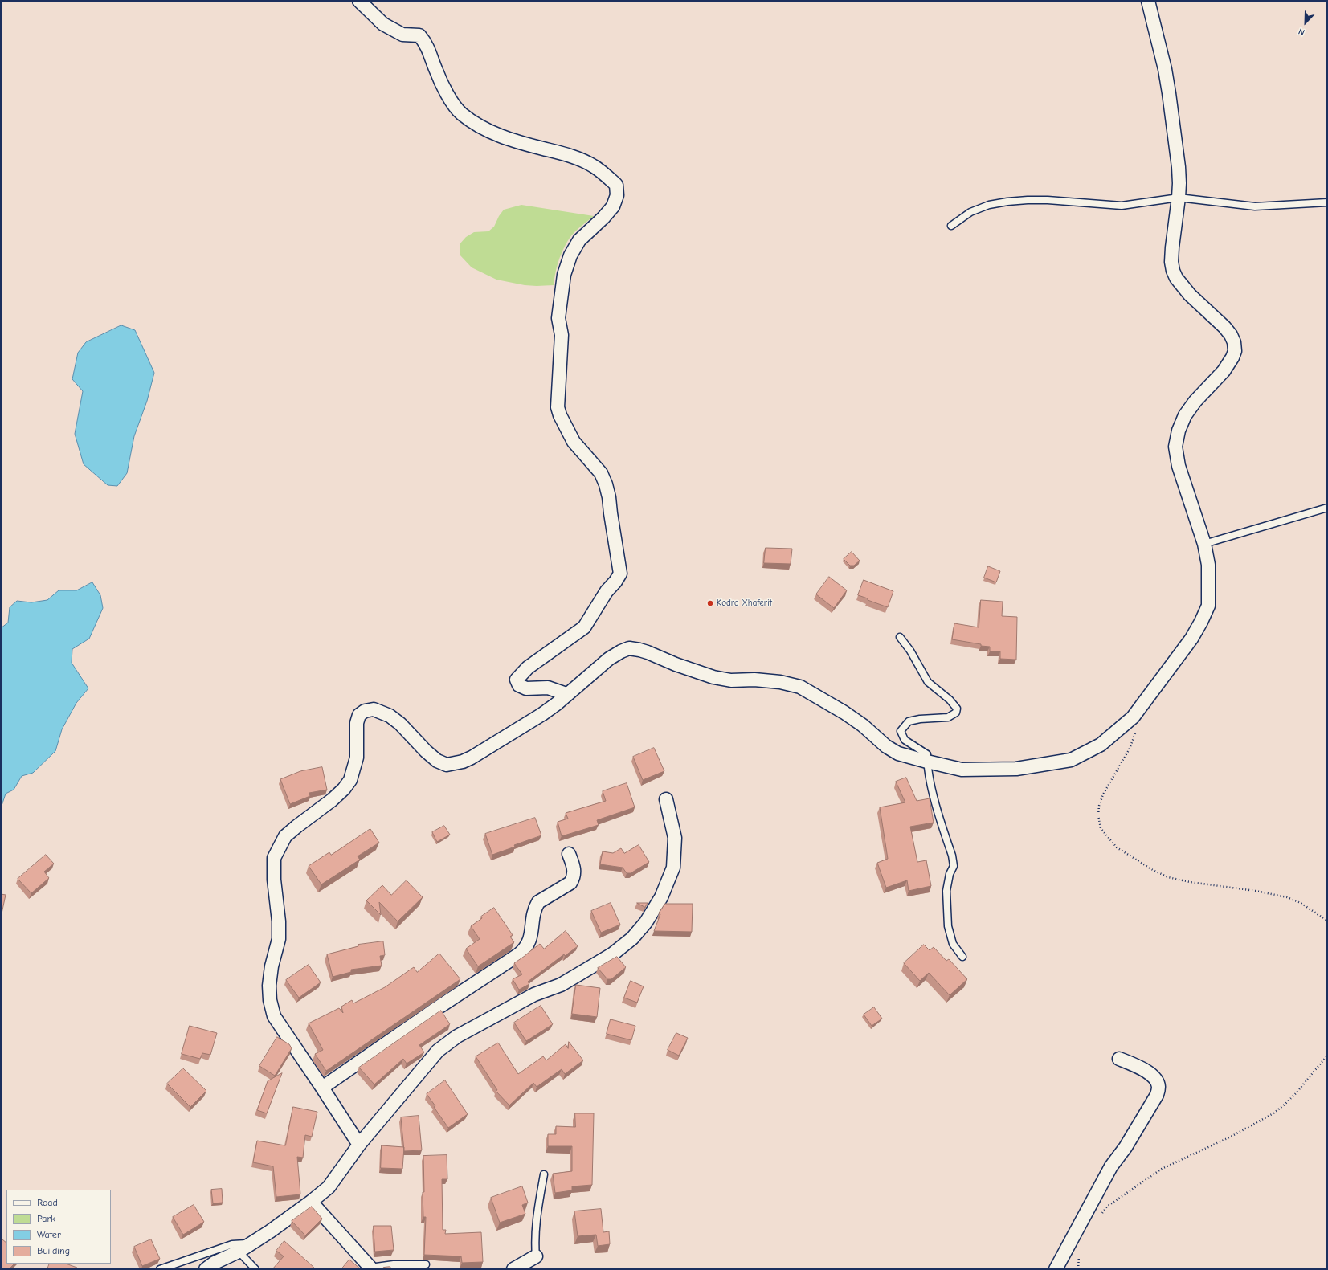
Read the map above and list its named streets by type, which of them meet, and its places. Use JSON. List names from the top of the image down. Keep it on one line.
{"places":["Kodra Xhaferit"],"legend":["Road","Park","Water","Building"],"north":"bottom left"}
